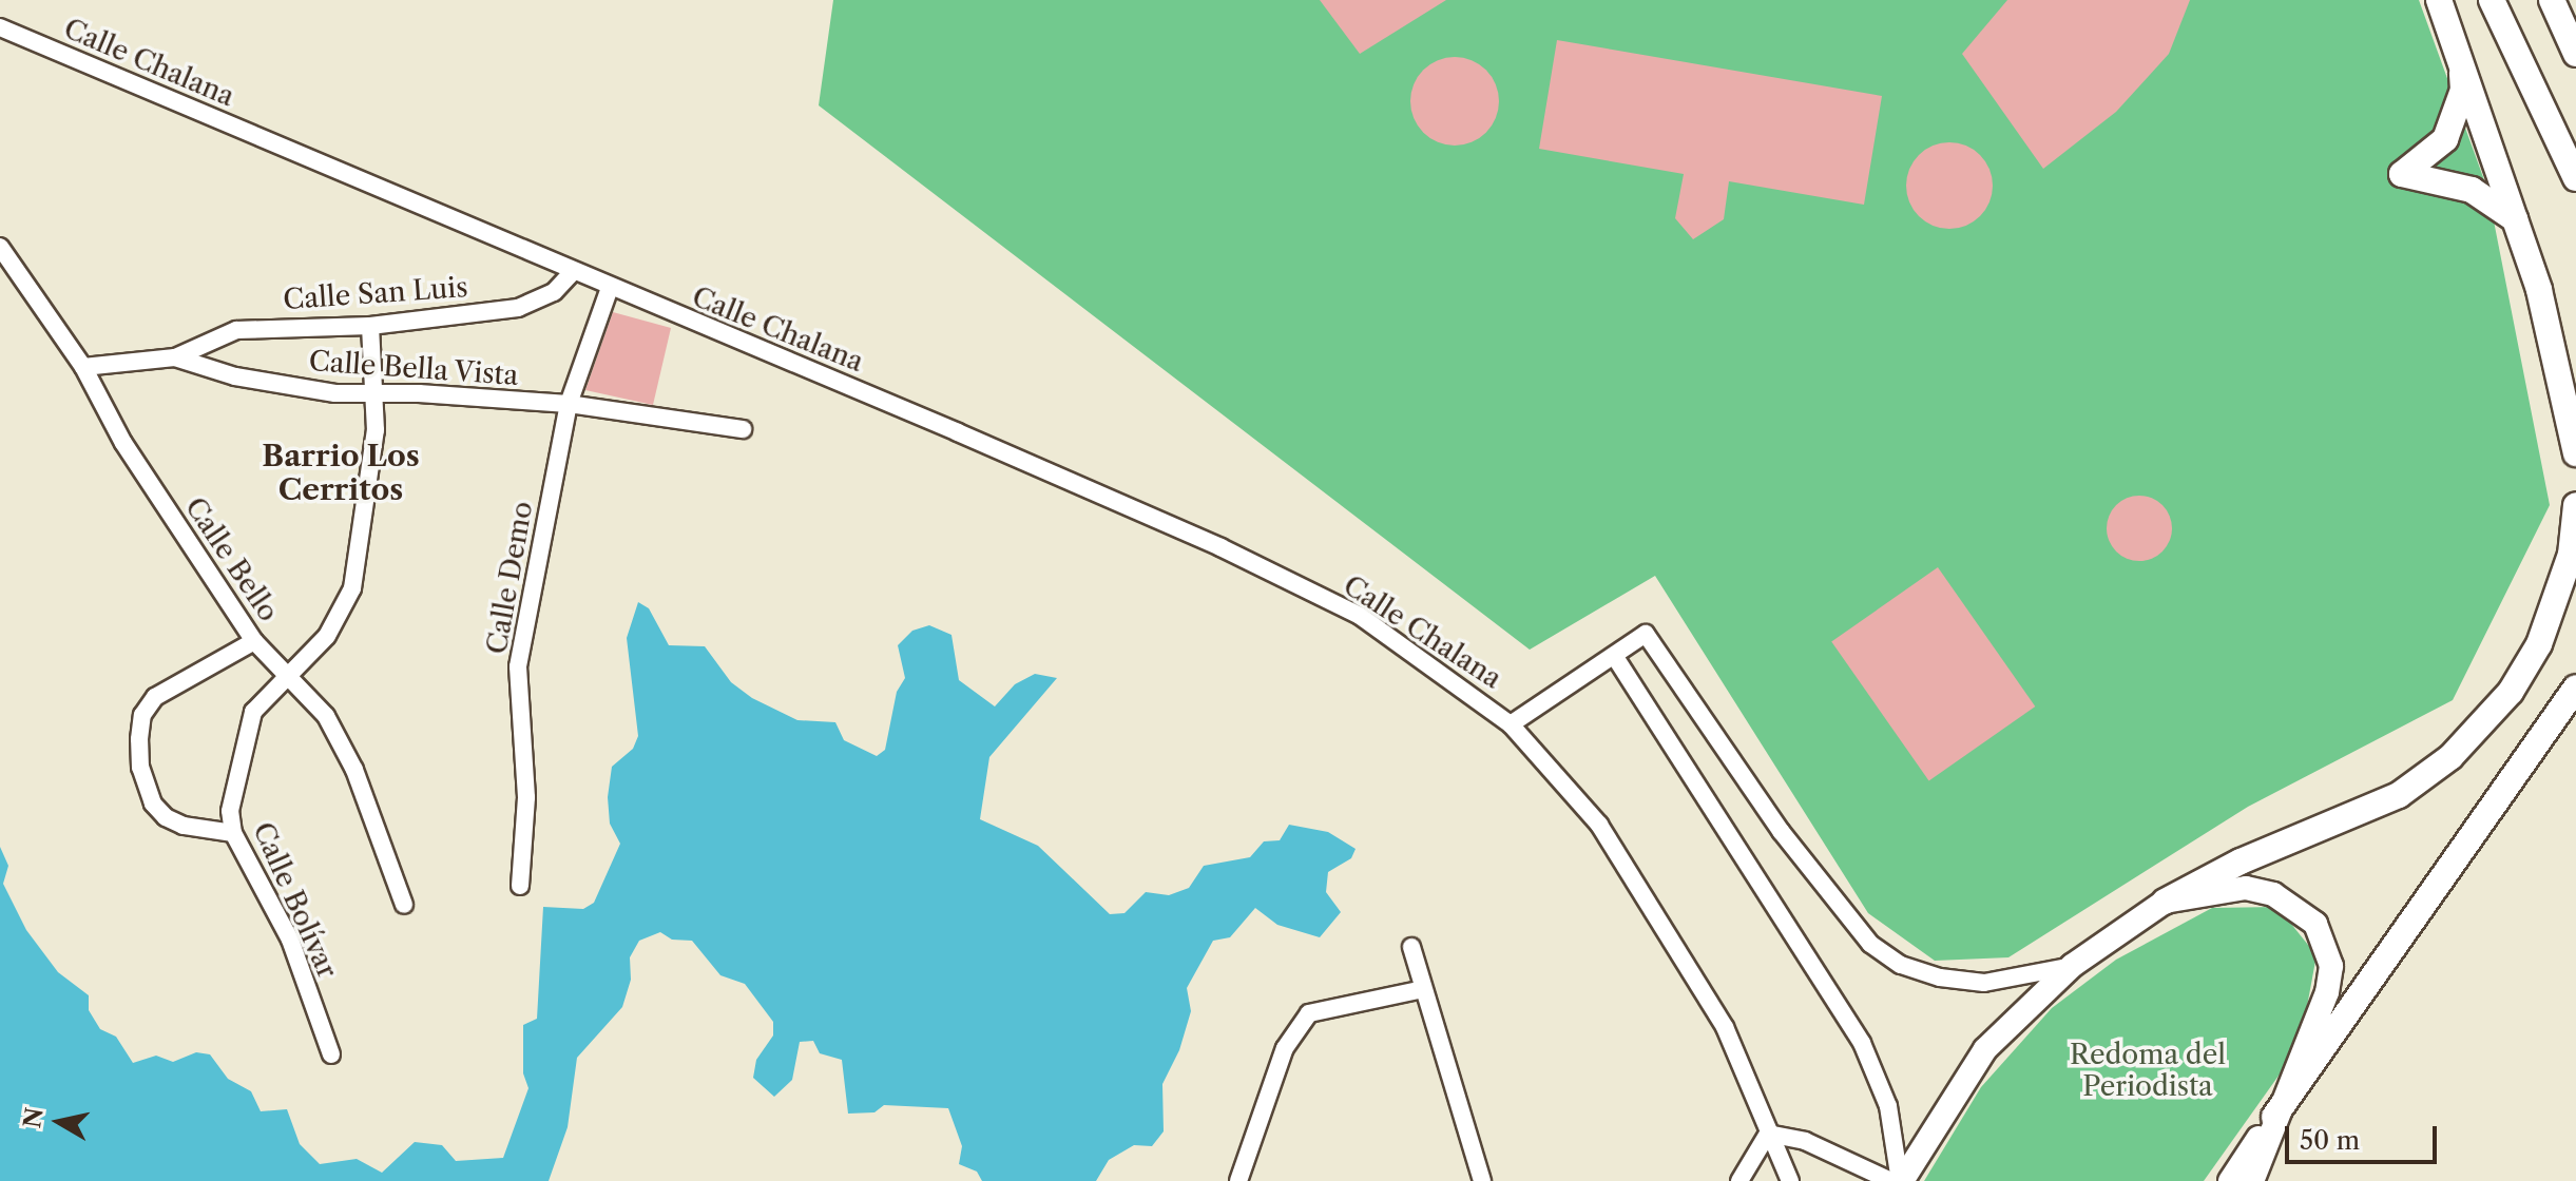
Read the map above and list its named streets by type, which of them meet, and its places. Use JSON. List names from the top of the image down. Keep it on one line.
{"streets":{"street":["Calle Chalana","Calle San Luis","Calle Bella Vista","Calle Bello","Calle Demo","Calle Bolívar"]},"crossings":[["Calle Chalana","Calle San Luis"],["Calle Chalana","Calle Demo"],["Calle San Luis","Calle Bella Vista"],["Calle San Luis","Calle Bolívar"],["Calle Bella Vista","Calle Bello"],["Calle Bella Vista","Calle Demo"],["Calle Bella Vista","Calle Bolívar"],["Calle Bello","Calle Bolívar"]],"districts":["Barrio Los Cerritos"],"parks":["Redoma del Periodista"],"scale_bar":"50 m","north":"left"}
